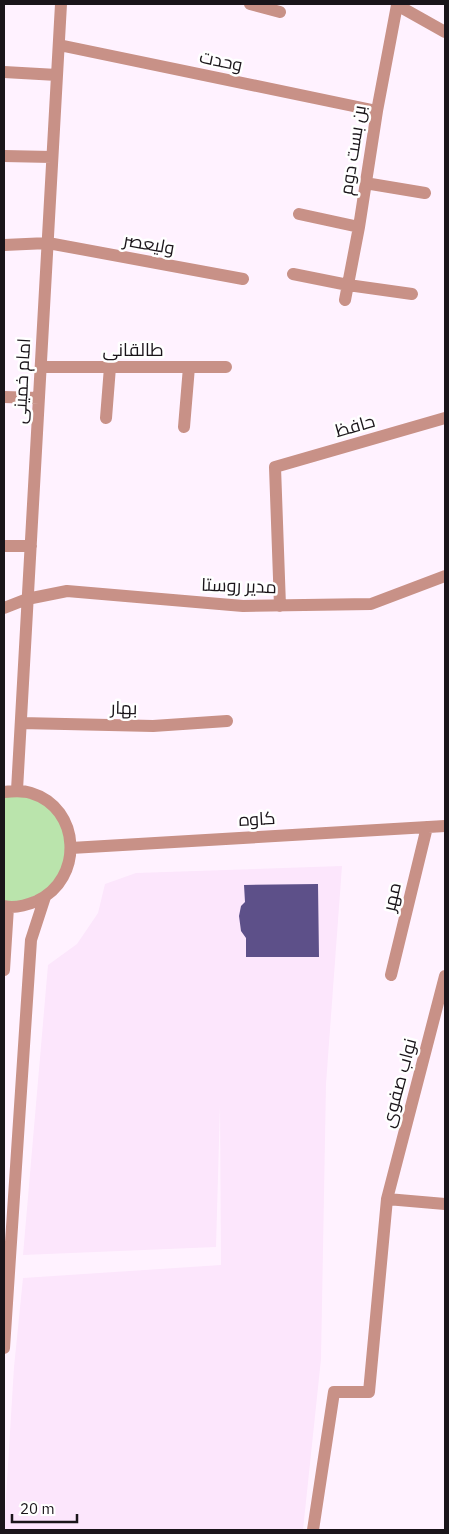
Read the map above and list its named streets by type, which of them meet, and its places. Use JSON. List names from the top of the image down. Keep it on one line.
{"streets":{"street":["وحدت","بن بست دوم","ولیعصر","طالقانی","امام خمینی","حافظ","مدیر روستا","بهار","کاوه","مهر","نواب صفوی"]},"crossings":[["وحدت","بن بست دوم"],["وحدت","امام خمینی"],["ولیعصر","امام خمینی"],["طالقانی","امام خمینی"],["امام خمینی","مدیر روستا"],["امام خمینی","بهار"],["حافظ","مدیر روستا"],["کاوه","مهر"]],"scale_bar":"20 m"}
